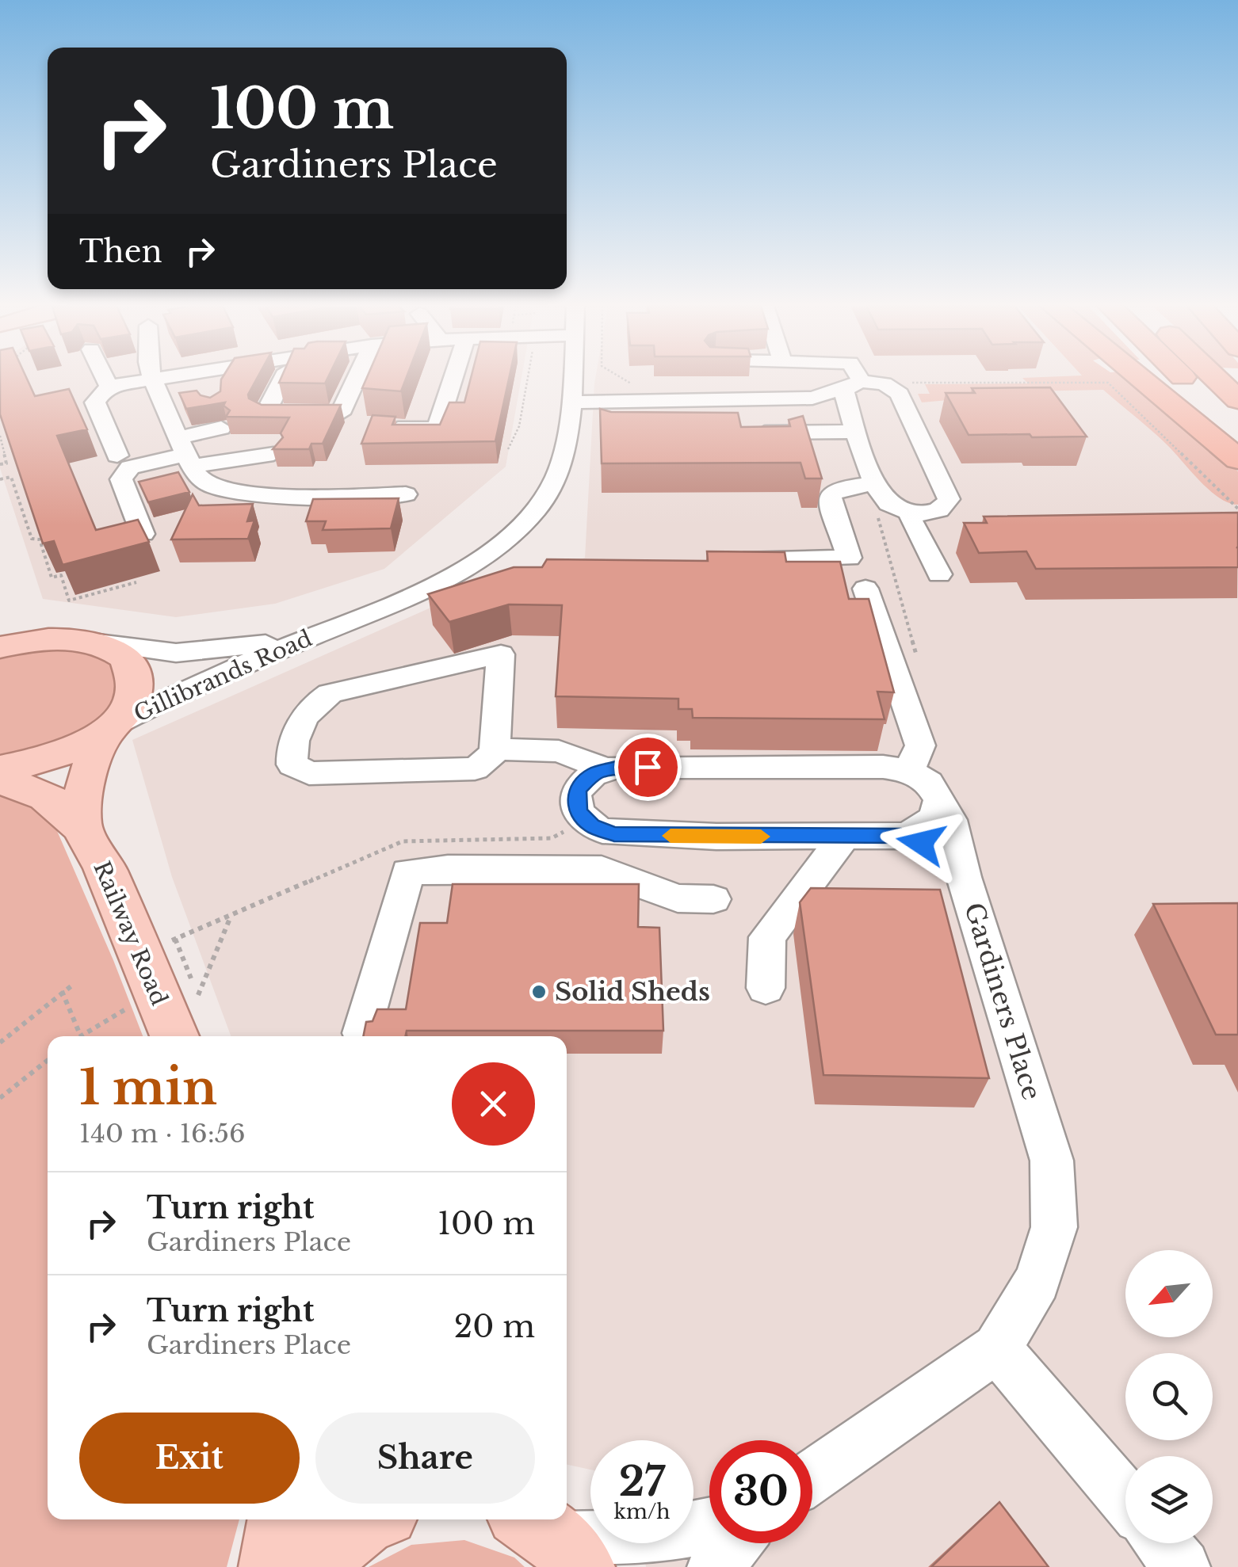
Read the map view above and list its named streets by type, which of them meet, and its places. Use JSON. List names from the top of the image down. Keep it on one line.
{"streets":{"main road":["Railway Road"],"street":["Gillibrands Road","Gardiners Place"]},"places":["Solid Sheds"],"north":"bottom left","page":{"turn":["100 m","Gardiners Place"],"then":"Then","heading":["1 min","140 m · 16:56"],"list":[{"name":"Turn right","note":"Gardiners Place","value":"100 m"},{"name":"Turn right","note":"Gardiners Place","value":"20 m"}],"buttons":["Exit","Share"],"speed":"27 km/h","limit":"30"}}
